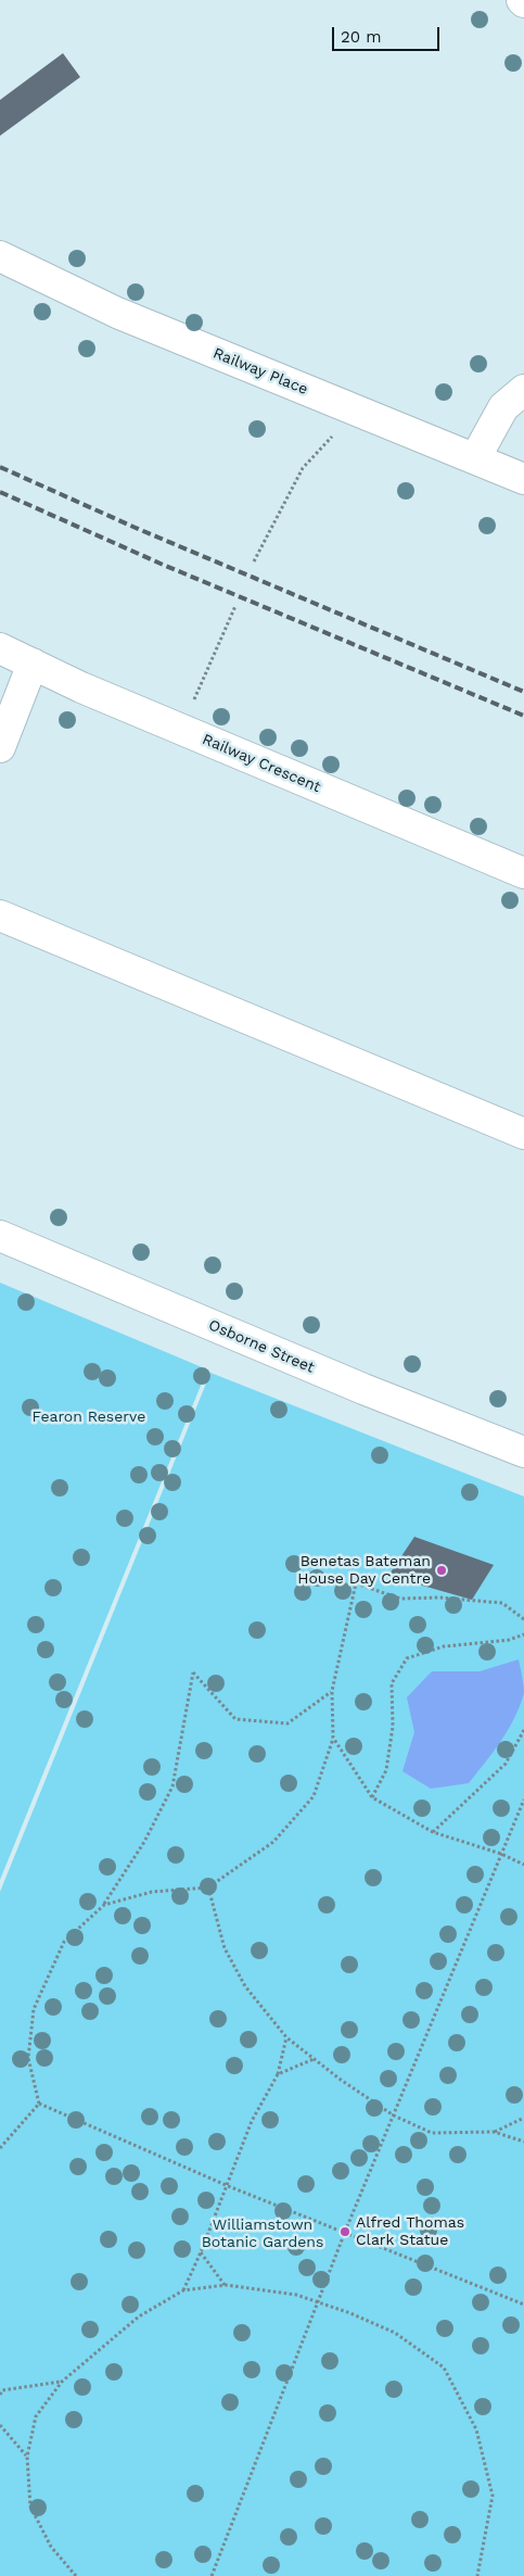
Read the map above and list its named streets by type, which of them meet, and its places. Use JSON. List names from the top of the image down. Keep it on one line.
{"streets":{"street":["Railway Place","Railway Crescent","Osborne Street"]},"parks":["Fearon Reserve","Williamstown Botanic Gardens"],"places":["Benetas Bateman House Day Centre","Alfred Thomas Clark Statue"],"scale_bar":"20 m"}
